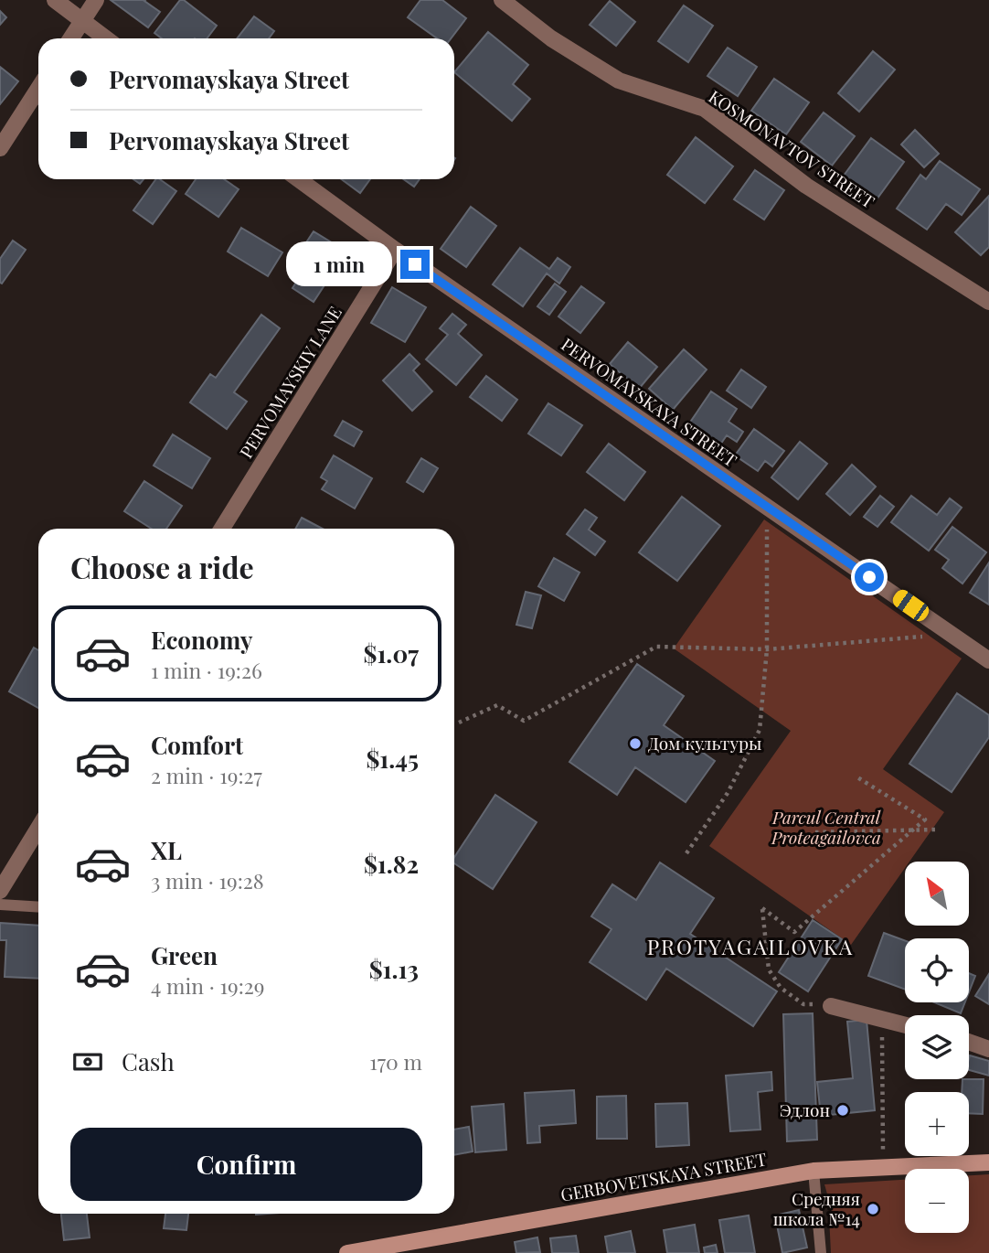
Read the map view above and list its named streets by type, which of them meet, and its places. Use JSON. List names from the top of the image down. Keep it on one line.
{"streets":{"street":["KOSMONAVTOV STREET","PERVOMAYSKIY LANE","PERVOMAYSKAYA STREET","GERBOVETSKAYA STREET"]},"crossings":[["PERVOMAYSKIY LANE","PERVOMAYSKAYA STREET"]],"districts":["PROTYAGAILOVKA"],"parks":["Parcul Central Proteagailovca"],"places":["Дом культуры","Эдлон","Средняя школа №14"],"north":"top left","page":{"banner":["Pervomayskaya Street","Pervomayskaya Street"],"bubble":"1 min","heading":"Choose a ride","list":[{"name":"Economy","note":"1 min · 19:26","value":"$1.07"},{"name":"Comfort","note":"2 min · 19:27","value":"$1.45"},{"name":"XL","note":"3 min · 19:28","value":"$1.82"},{"name":"Green","note":"4 min · 19:29","value":"$1.13"}],"map_buttons":["+","−"],"pay":["Cash","170 m"],"buttons":"Confirm"}}
